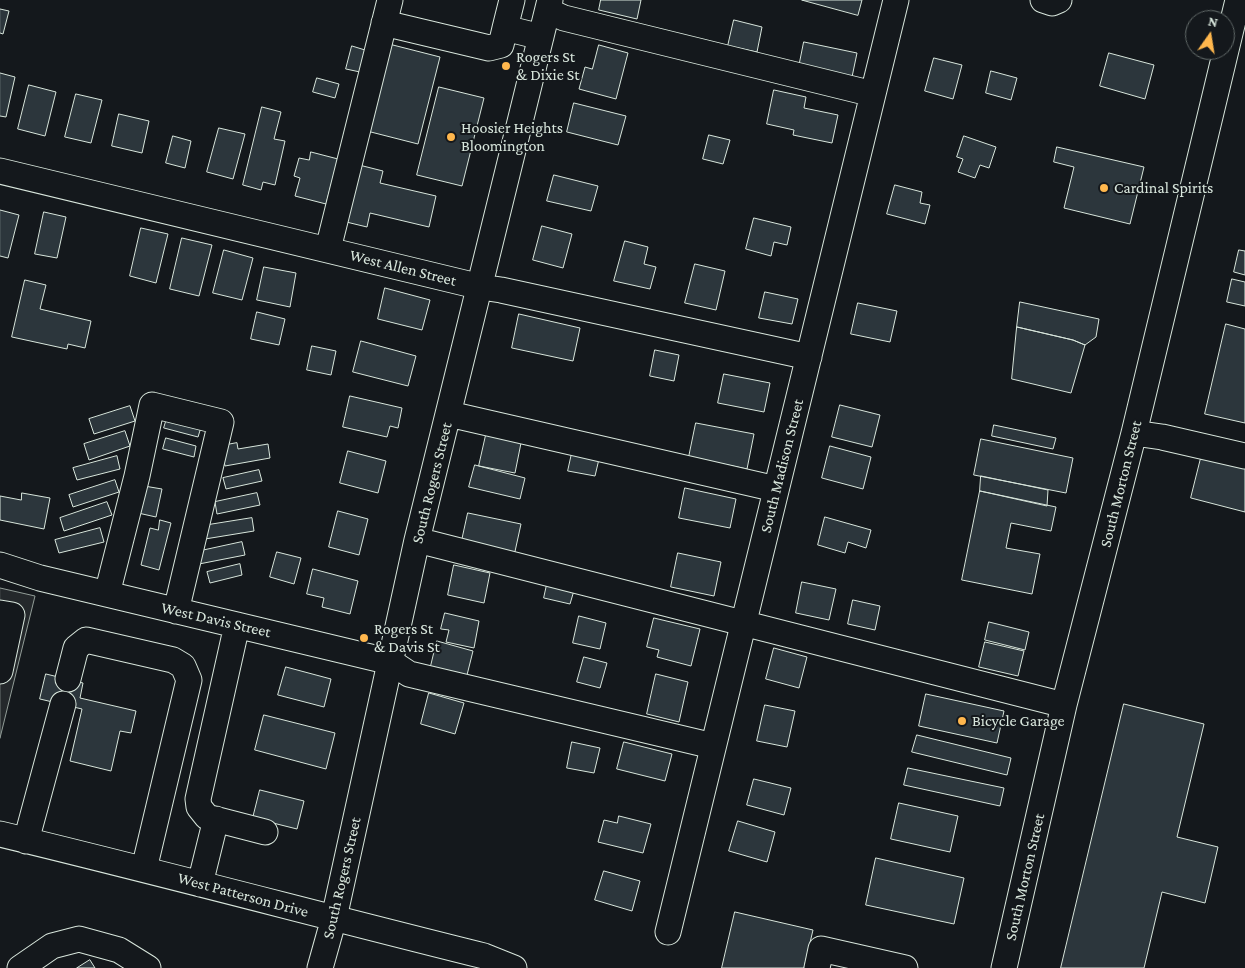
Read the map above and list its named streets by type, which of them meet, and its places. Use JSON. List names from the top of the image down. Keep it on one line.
{"streets":{"street":["West Allen Street","South Madison Street","South Rogers Street","South Morton Street","West Davis Street","West Patterson Drive"]},"crossings":[["West Allen Street","South Madison Street"],["West Allen Street","South Rogers Street"],["South Madison Street","West Davis Street"],["South Rogers Street","West Davis Street"],["South Rogers Street","West Patterson Drive"]],"places":["Rogers St & Dixie St","Hoosier Heights Bloomington","Cardinal Spirits","Rogers St & Davis St","Bicycle Garage"],"north":"top"}
